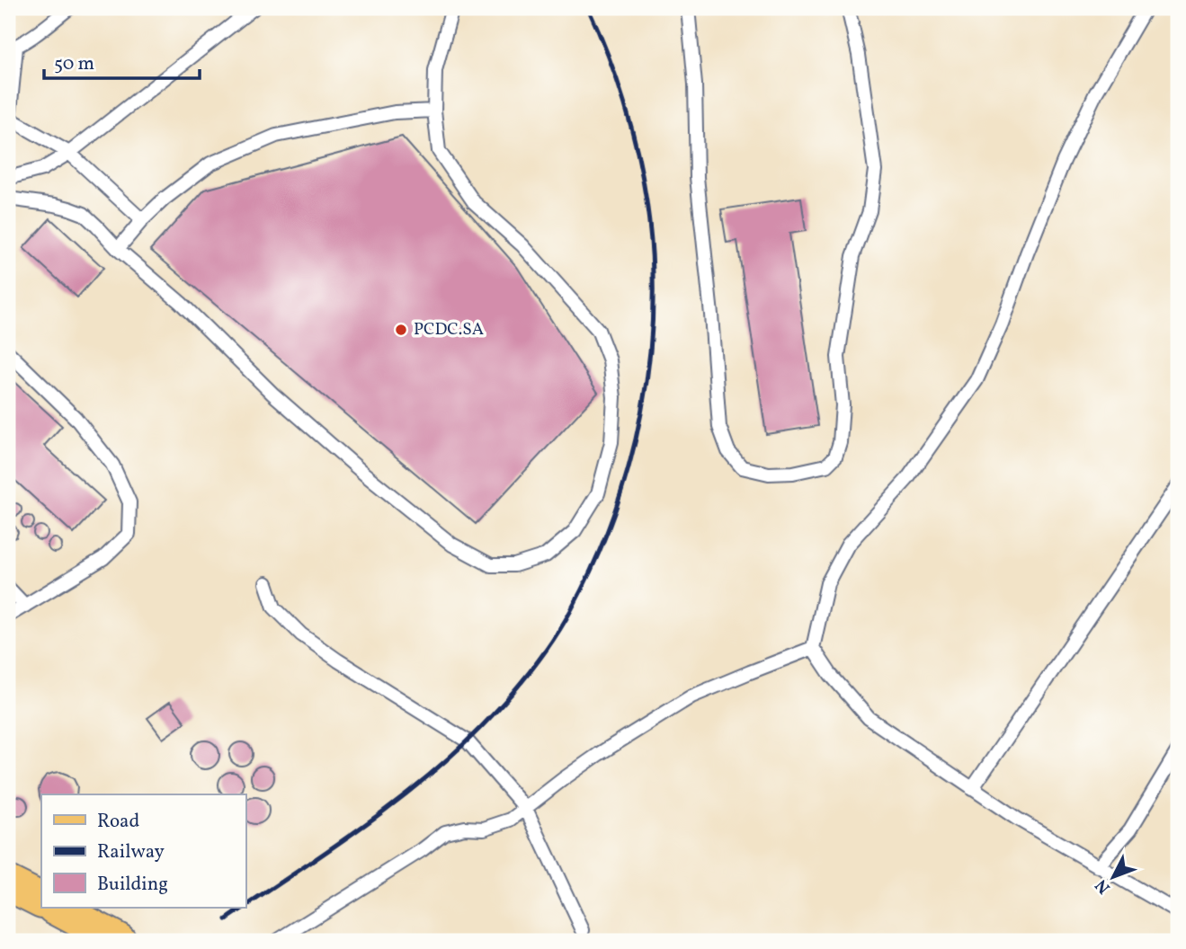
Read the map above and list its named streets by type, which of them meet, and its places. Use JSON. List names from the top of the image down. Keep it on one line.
{"places":["PCDC.SA"],"legend":["Road","Railway","Building"],"scale_bar":"50 m","north":"bottom left"}
